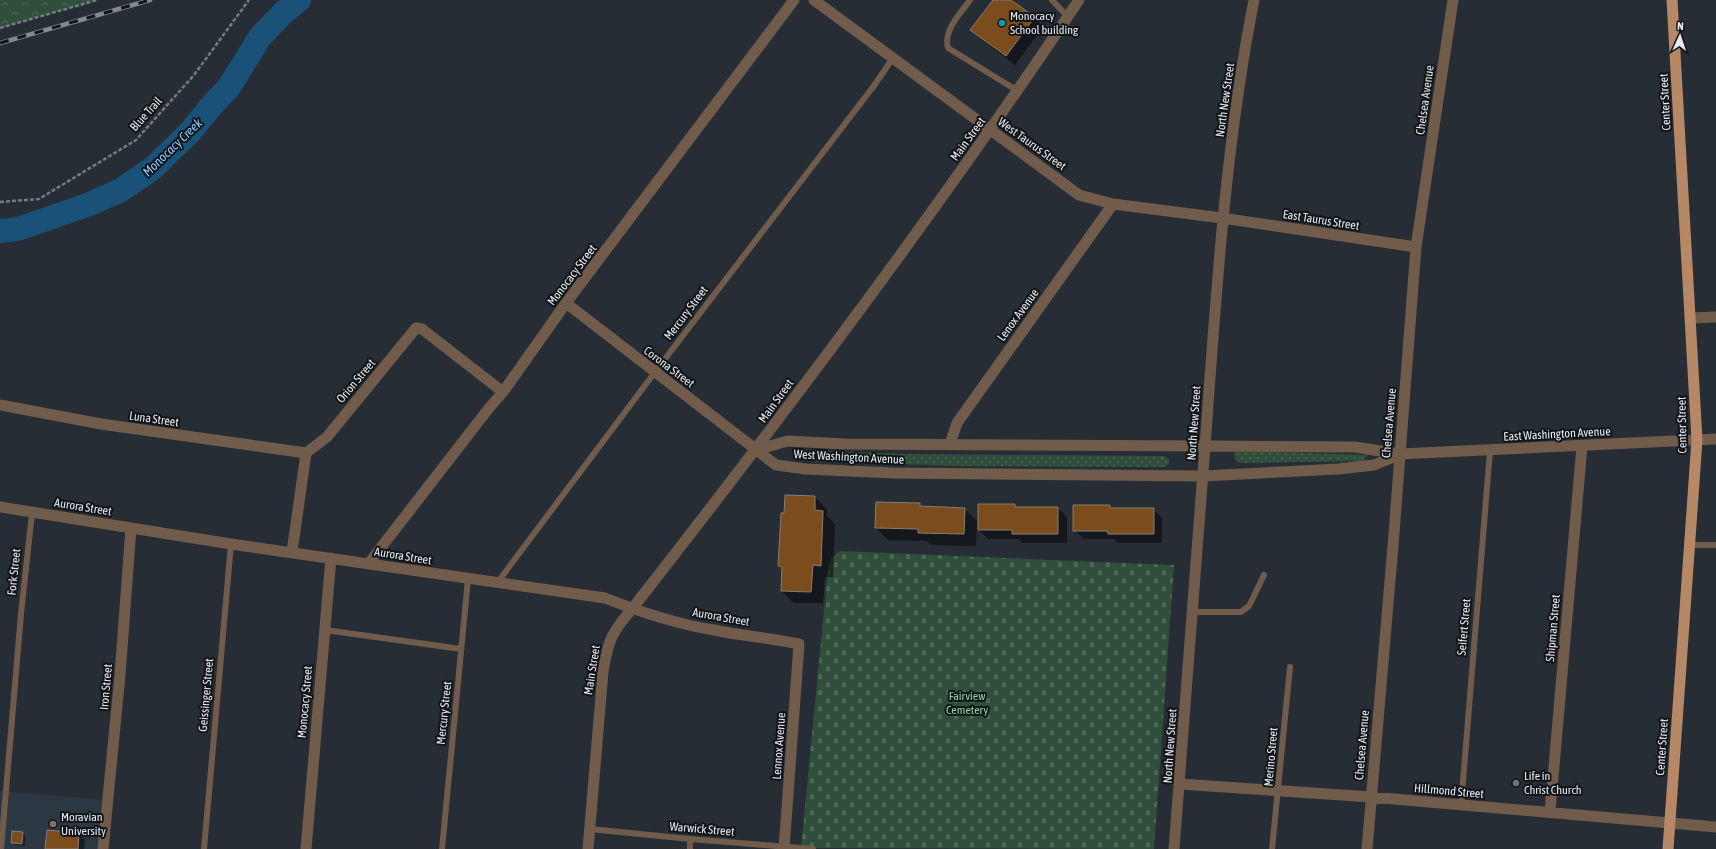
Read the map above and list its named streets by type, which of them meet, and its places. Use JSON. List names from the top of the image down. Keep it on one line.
{"streets":{"main road":["Center Street"],"street":["North New Street","Chelsea Avenue","Main Street","West Taurus Street","East Taurus Street","Monocacy Street","Lenox Avenue","Corona Street","Orion Street","Luna Street","East Washington Avenue","West Washington Avenue","Aurora Street","Shipman Street","Iron Street","Lennox Avenue","Hillmond Street"],"lane":["Mercury Street","Fork Street","Seifert Street","Geissinger Street","Merino Street","Warwick Street"],"path":["Blue Trail"]},"crossings":[["North New Street","West Taurus Street"],["North New Street","East Taurus Street"],["North New Street","East Washington Avenue"],["North New Street","West Washington Avenue"],["North New Street","Hillmond Street"],["Chelsea Avenue","East Taurus Street"],["Chelsea Avenue","East Washington Avenue"],["Chelsea Avenue","Hillmond Street"],["Center Street","East Washington Avenue"],["Center Street","Hillmond Street"],["Main Street","West Taurus Street"],["Main Street","Corona Street"],["Main Street","West Washington Avenue"],["Main Street","Aurora Street"],["Main Street","Warwick Street"],["West Taurus Street","East Taurus Street"],["West Taurus Street","Mercury Street"],["West Taurus Street","Lenox Avenue"],["Monocacy Street","Corona Street"],["Monocacy Street","Orion Street"],["Monocacy Street","Aurora Street"],["Mercury Street","Corona Street"],["Mercury Street","Aurora Street"],["Lenox Avenue","West Washington Avenue"],["Corona Street","West Washington Avenue"],["Orion Street","Luna Street"],["East Washington Avenue","West Washington Avenue"],["East Washington Avenue","Seifert Street"],["East Washington Avenue","Shipman Street"],["Aurora Street","Fork Street"],["Aurora Street","Iron Street"],["Aurora Street","Geissinger Street"],["Aurora Street","Lennox Avenue"],["Seifert Street","Hillmond Street"],["Shipman Street","Hillmond Street"],["Lennox Avenue","Warwick Street"],["Merino Street","Hillmond Street"]],"water":["Monocacy Creek"],"parks":["Fairview Cemetery"],"places":["Monocacy School building","Life in Christ Church","Moravian University"],"north":"top"}
